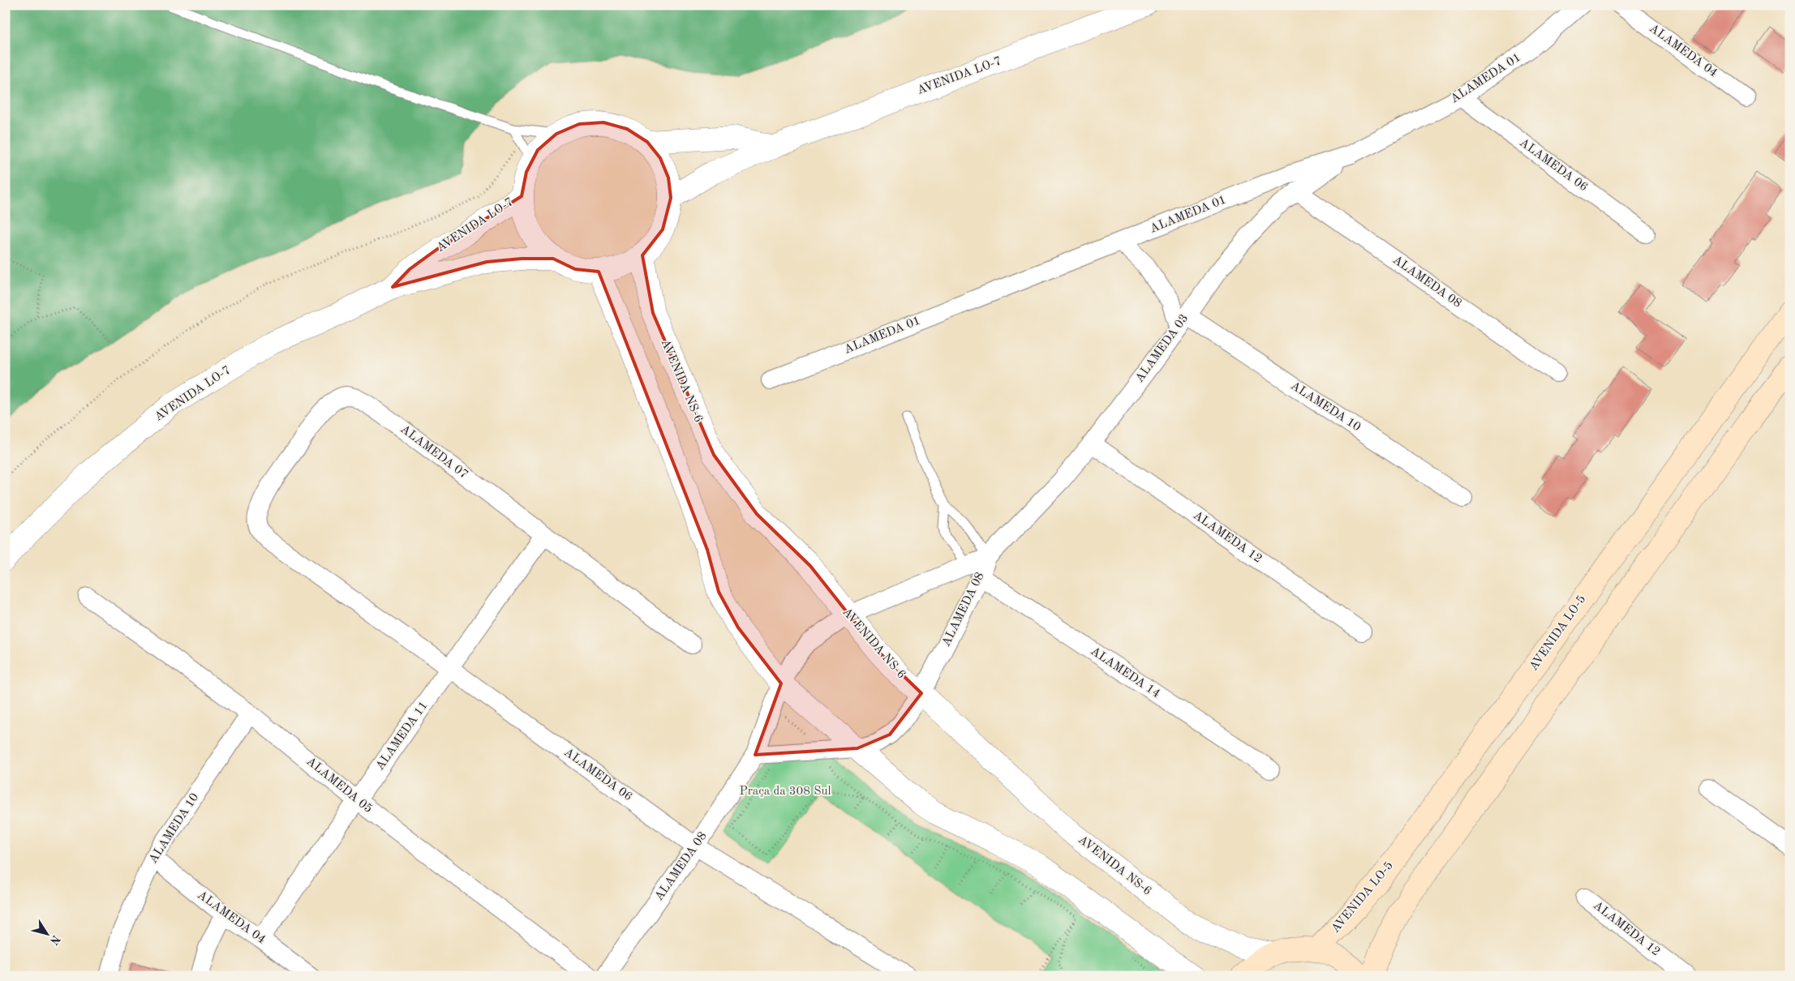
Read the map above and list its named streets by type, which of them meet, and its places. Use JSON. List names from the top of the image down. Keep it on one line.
{"streets":{"main road":["AVENIDA LO-5"],"street":["ALAMEDA 04","AVENIDA LO-7","ALAMEDA 01","ALAMEDA 06","ALAMEDA 08","ALAMEDA 03","AVENIDA NS-6","ALAMEDA 10","ALAMEDA 07","ALAMEDA 12","ALAMEDA 14","ALAMEDA 11","ALAMEDA 05"]},"crossings":[["ALAMEDA 04","ALAMEDA 10"],["ALAMEDA 04","ALAMEDA 11"],["ALAMEDA 01","ALAMEDA 06"],["ALAMEDA 01","ALAMEDA 03"],["ALAMEDA 06","ALAMEDA 08"],["ALAMEDA 06","ALAMEDA 07"],["ALAMEDA 06","ALAMEDA 11"],["ALAMEDA 08","ALAMEDA 03"],["ALAMEDA 08","AVENIDA NS-6"],["ALAMEDA 08","ALAMEDA 14"],["ALAMEDA 03","ALAMEDA 10"],["ALAMEDA 03","ALAMEDA 12"],["ALAMEDA 10","ALAMEDA 05"],["ALAMEDA 07","ALAMEDA 11"],["ALAMEDA 11","ALAMEDA 05"]],"parks":["Praça da 308 Sul"],"north":"bottom right"}
